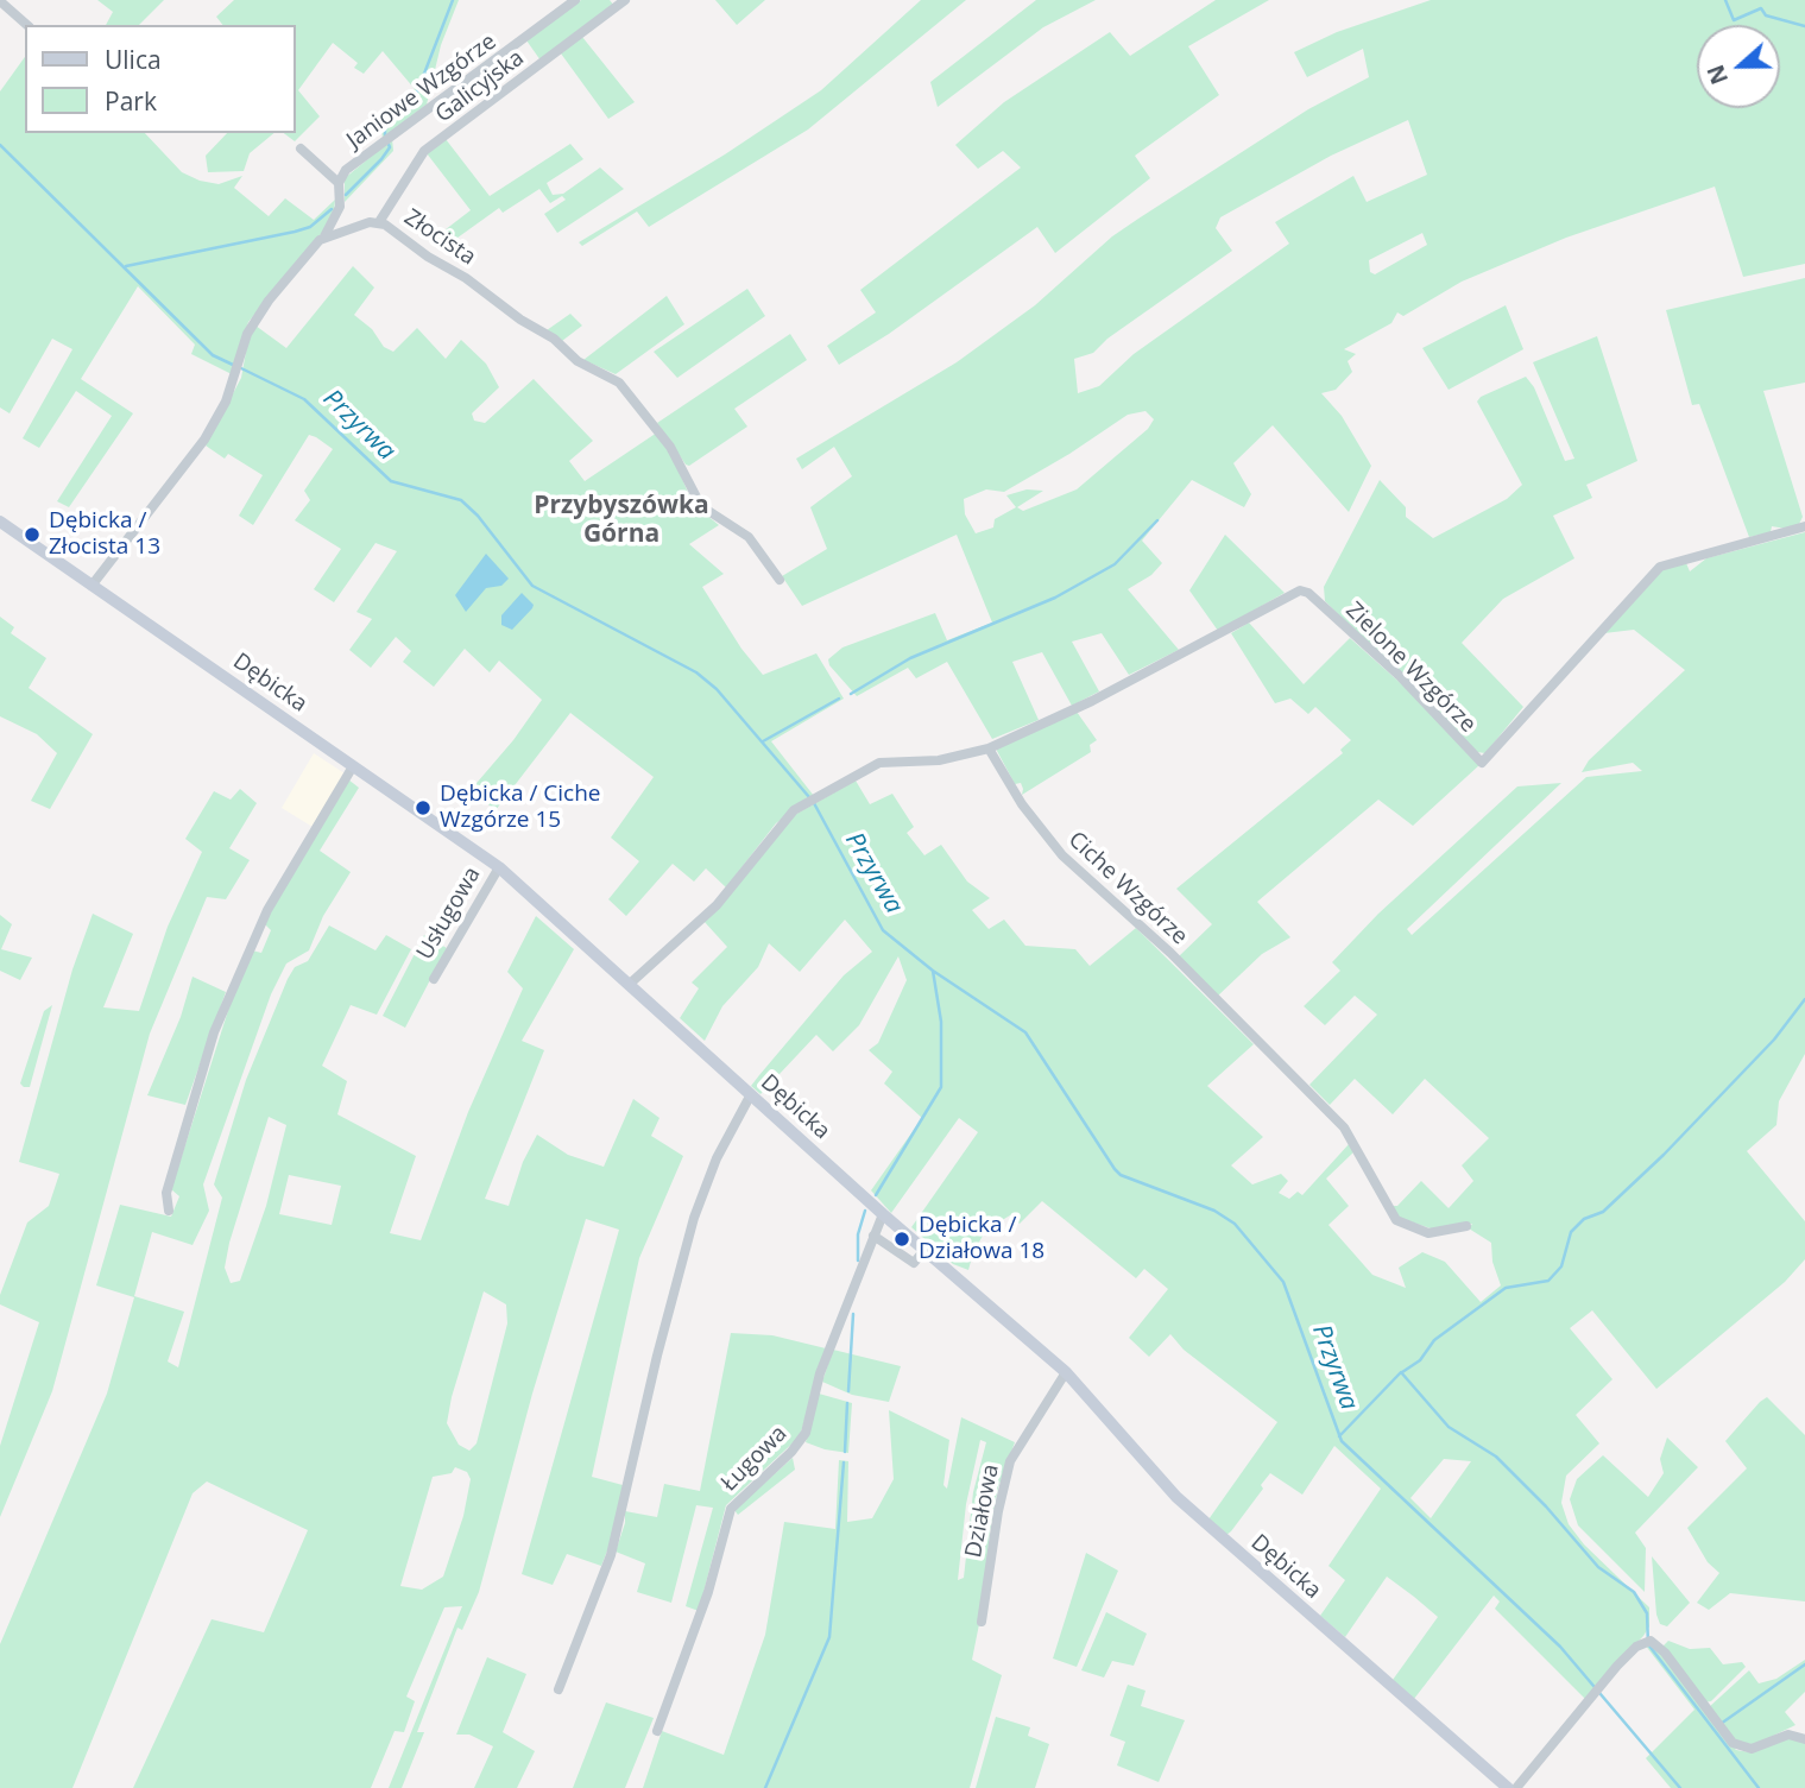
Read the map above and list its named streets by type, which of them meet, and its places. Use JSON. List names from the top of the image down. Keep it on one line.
{"streets":{"street":["Galicyjska","Janiowe Wzgórze","Złocista","Zielone Wzgórze","Dębicka","Ciche Wzgórze","Usługowa","Ługowa","Działowa"]},"crossings":[["Galicyjska","Złocista"],["Zielone Wzgórze","Ciche Wzgórze"],["Dębicka","Usługowa"],["Dębicka","Ługowa"],["Dębicka","Działowa"]],"districts":["Przybyszówka Górna"],"water":["Przyrwa"],"places":["Dębicka / Złocista 13","Dębicka / Ciche Wzgórze 15","Dębicka / Działowa 18"],"legend":["Ulica","Park"],"north":"left"}
